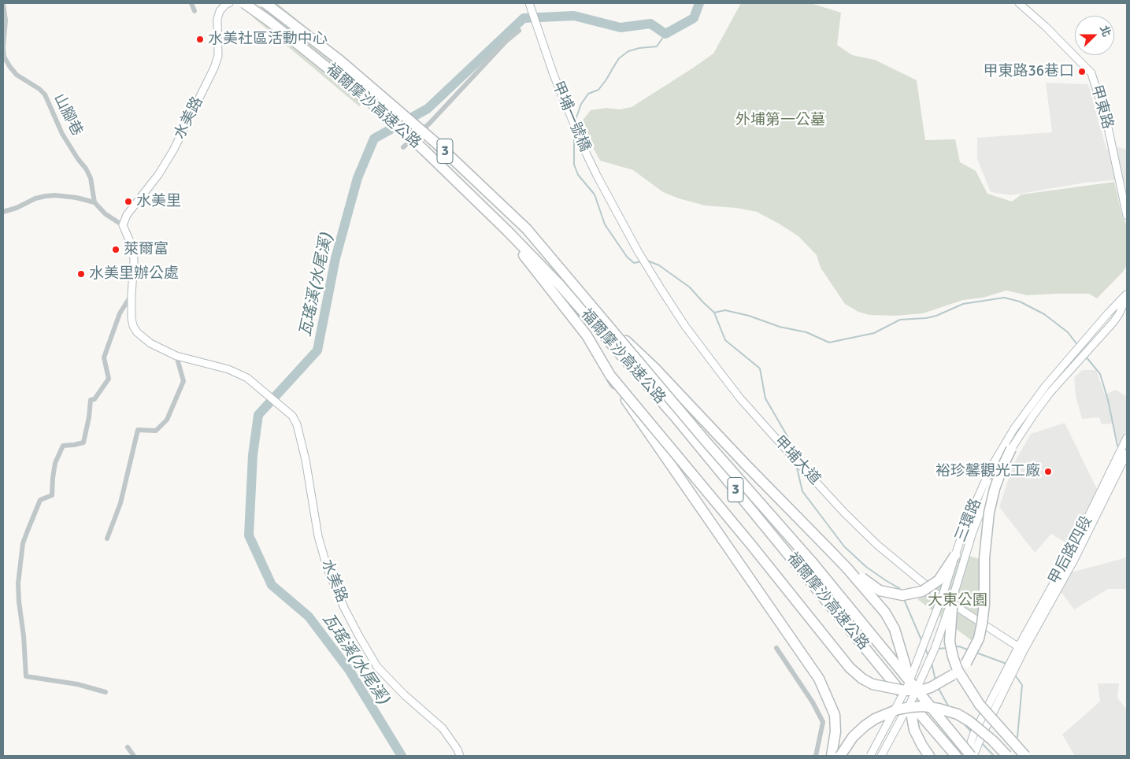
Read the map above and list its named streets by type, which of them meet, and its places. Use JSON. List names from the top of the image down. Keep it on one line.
{"streets":{"highway":["福爾摩沙高速公路","3"],"street":["甲東路","山腳巷","甲埔一號橋","水美路","甲埔大道","三環路","甲后路四段"]},"crossings":[["甲埔一號橋","甲埔大道"],["甲埔大道","甲后路四段"]],"water":["瓦瑤溪(水尾溪)"],"parks":["外埔第一公墓","大東公園"],"places":["水美社區活動中心","甲東路36巷口","水美里","萊爾富","水美里辦公處","裕珍馨觀光工廠"],"north":"right"}
